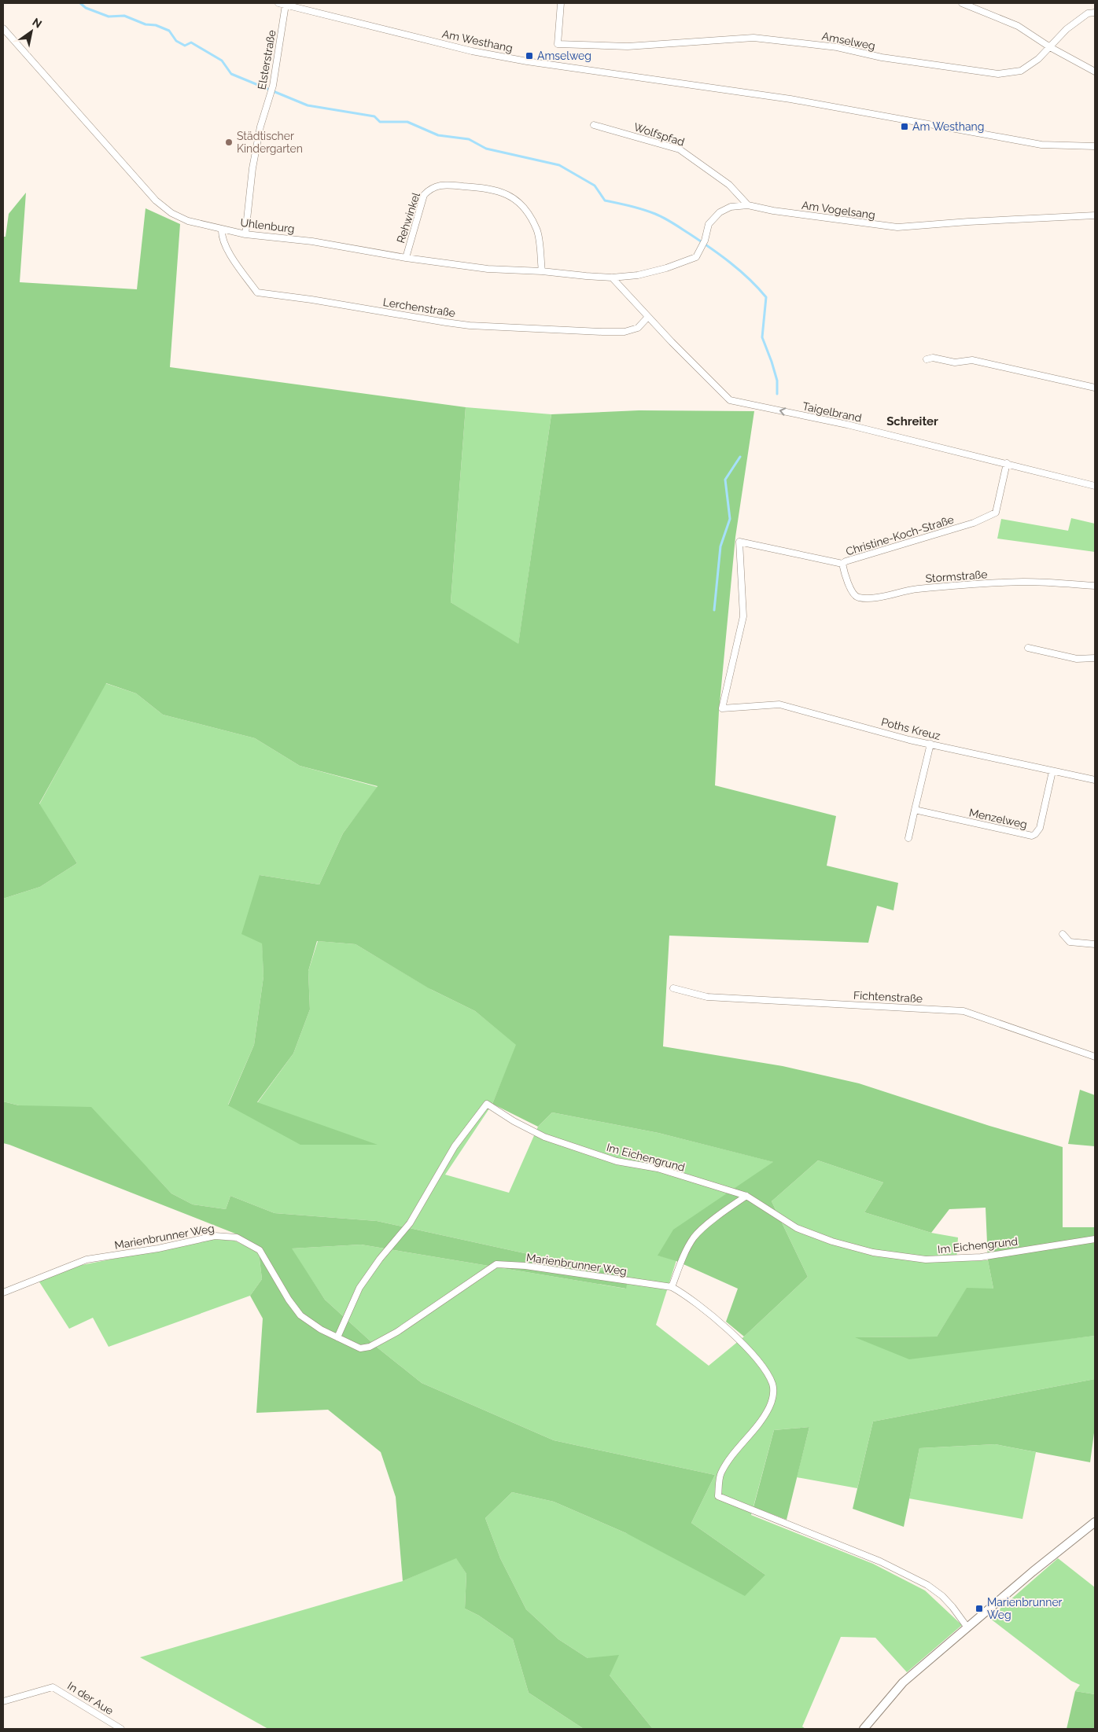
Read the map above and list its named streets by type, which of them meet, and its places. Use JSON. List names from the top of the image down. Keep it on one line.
{"streets":{"street":["Am Westhang","Amselweg","Elsterstraße","Wolfspfad","Am Vogelsang","Rehwinkel","Uhlenburg","Lerchenstraße","Taigelbrand","Christine-Koch-Straße","Stormstraße","Poths Kreuz","Menzelweg","Fichtenstraße","Im Eichengrund","Marienbrunner Weg","In der Aue"]},"crossings":[["Am Westhang","Elsterstraße"],["Elsterstraße","Uhlenburg"],["Wolfspfad","Am Vogelsang"],["Am Vogelsang","Uhlenburg"],["Am Vogelsang","Taigelbrand"],["Rehwinkel","Uhlenburg"],["Uhlenburg","Lerchenstraße"],["Uhlenburg","Taigelbrand"],["Lerchenstraße","Taigelbrand"],["Taigelbrand","Christine-Koch-Straße"],["Christine-Koch-Straße","Stormstraße"],["Christine-Koch-Straße","Poths Kreuz"],["Poths Kreuz","Menzelweg"],["Im Eichengrund","Marienbrunner Weg"]],"one_way":["Taigelbrand"],"districts":["Schreiter"],"places":{"transit":["Amselweg","Am Westhang","Marienbrunner Weg"],"other":["Städtischer Kindergarten"]},"north":"top right"}
